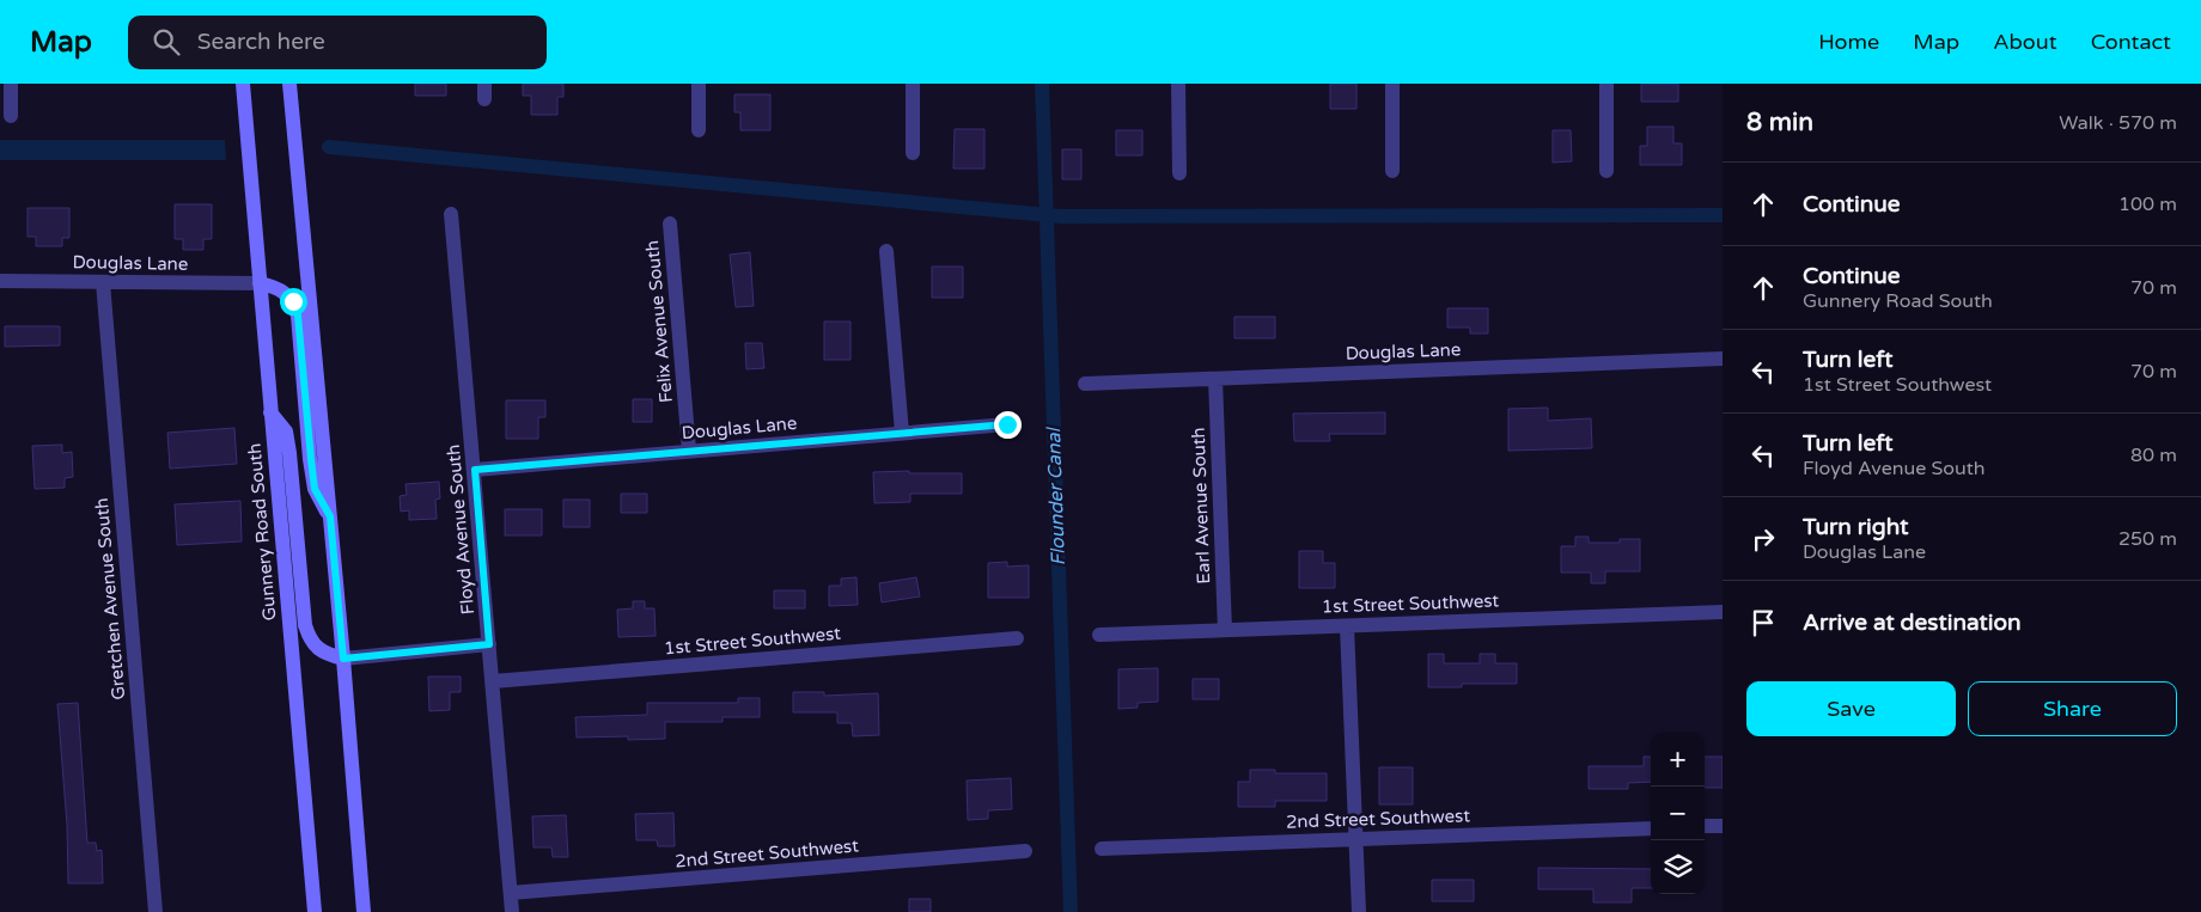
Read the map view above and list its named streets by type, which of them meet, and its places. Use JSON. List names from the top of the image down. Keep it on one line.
{"streets":{"main road":["Gunnery Road South"],"street":["Douglas Lane","Felix Avenue South","Earl Avenue South","Floyd Avenue South","Gretchen Avenue South","1st Street Southwest","2nd Street Southwest"]},"crossings":[["Douglas Lane","Felix Avenue South"],["Douglas Lane","Earl Avenue South"],["Douglas Lane","Floyd Avenue South"],["Douglas Lane","Gunnery Road South"],["Douglas Lane","Gretchen Avenue South"],["Earl Avenue South","1st Street Southwest"],["Floyd Avenue South","1st Street Southwest"],["Floyd Avenue South","2nd Street Southwest"]],"water":["Flounder Canal"],"page":{"header":"Map","search":"Search here","nav":["Home","Map","About","Contact"],"heading":["8 min","Walk · 570 m"],"list":[["Continue","100 m"],["Continue","Gunnery Road South","70 m"],["Turn left","1st Street Southwest","70 m"],["Turn left","Floyd Avenue South","80 m"],["Turn right","Douglas Lane","250 m"],"Arrive at destination"],"buttons":["Save","Share"],"map_buttons":["+","−"]}}
